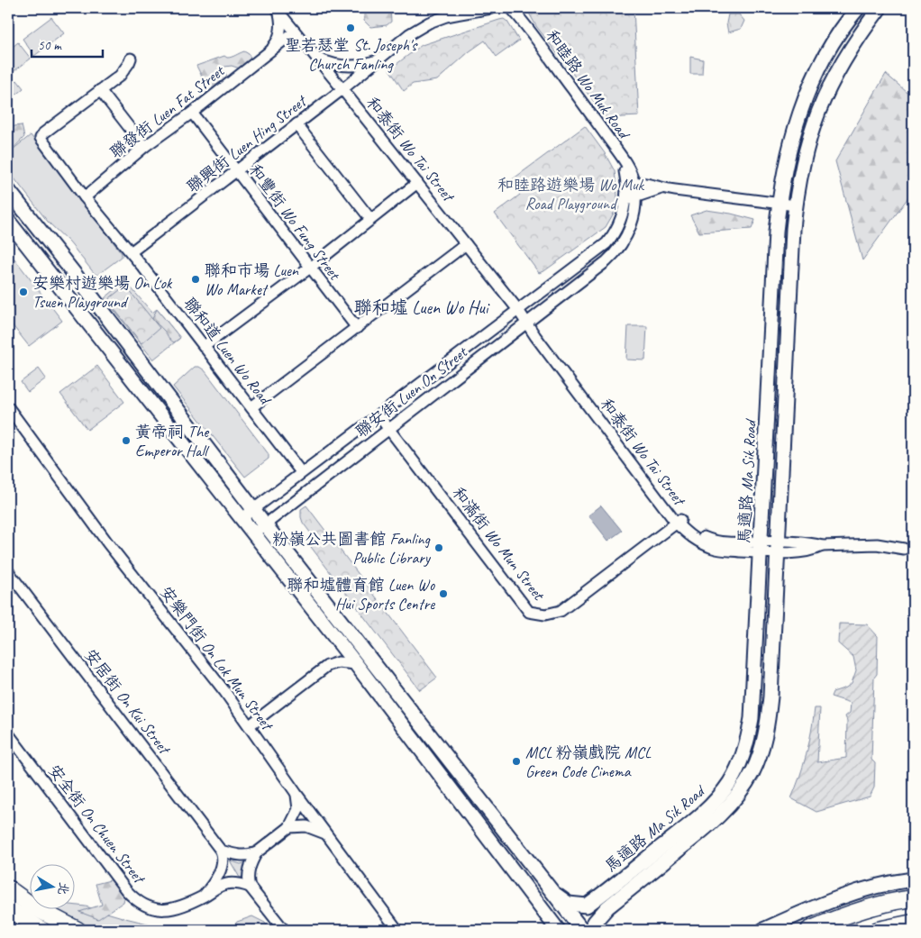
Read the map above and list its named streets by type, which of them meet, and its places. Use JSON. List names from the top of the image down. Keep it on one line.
{"streets":{"main road":["馬適路 Ma Sik Road"],"street":["和睦路 Wo Muk Road","聯發街 Luen Fat Street","聯興街 Luen Hing Street","和泰街 Wo Tai Street","和豐街 Wo Fung Street","聯和道 Luen Wo Road","聯安街 Luen On Street","和滿街 Wo Mun Street","安樂門街 On Lok Mun Street","安居街 On Kui Street","安全街 On Chuen Street"]},"crossings":[["和睦路 Wo Muk Road","和泰街 Wo Tai Street"],["和睦路 Wo Muk Road","聯安街 Luen On Street"],["聯發街 Luen Fat Street","和泰街 Wo Tai Street"],["聯發街 Luen Fat Street","和豐街 Wo Fung Street"],["聯發街 Luen Fat Street","聯和道 Luen Wo Road"],["聯興街 Luen Hing Street","和泰街 Wo Tai Street"],["聯興街 Luen Hing Street","和豐街 Wo Fung Street"],["聯興街 Luen Hing Street","聯和道 Luen Wo Road"],["和泰街 Wo Tai Street","聯安街 Luen On Street"],["和泰街 Wo Tai Street","馬適路 Ma Sik Road"],["和泰街 Wo Tai Street","和滿街 Wo Mun Street"],["聯和道 Luen Wo Road","聯安街 Luen On Street"],["聯安街 Luen On Street","和滿街 Wo Mun Street"],["安居街 On Kui Street","安全街 On Chuen Street"]],"districts":["聯和墟 Luen Wo Hui"],"parks":["和睦路遊樂場 Wo Muk Road Playground"],"places":["聖若瑟堂 St. Joseph's Church Fanling","聯和市場 Luen Wo Market","安樂村遊樂場 On Lok Tsuen Playground","黃帝祠 The Emperor Hall","粉嶺公共圖書館 Fanling Public Library","聯和墟體育館 Luen Wo Hui Sports Centre","MCL 粉嶺戲院 MCL Green Code Cinema"],"scale_bar":"50 m","north":"right"}
